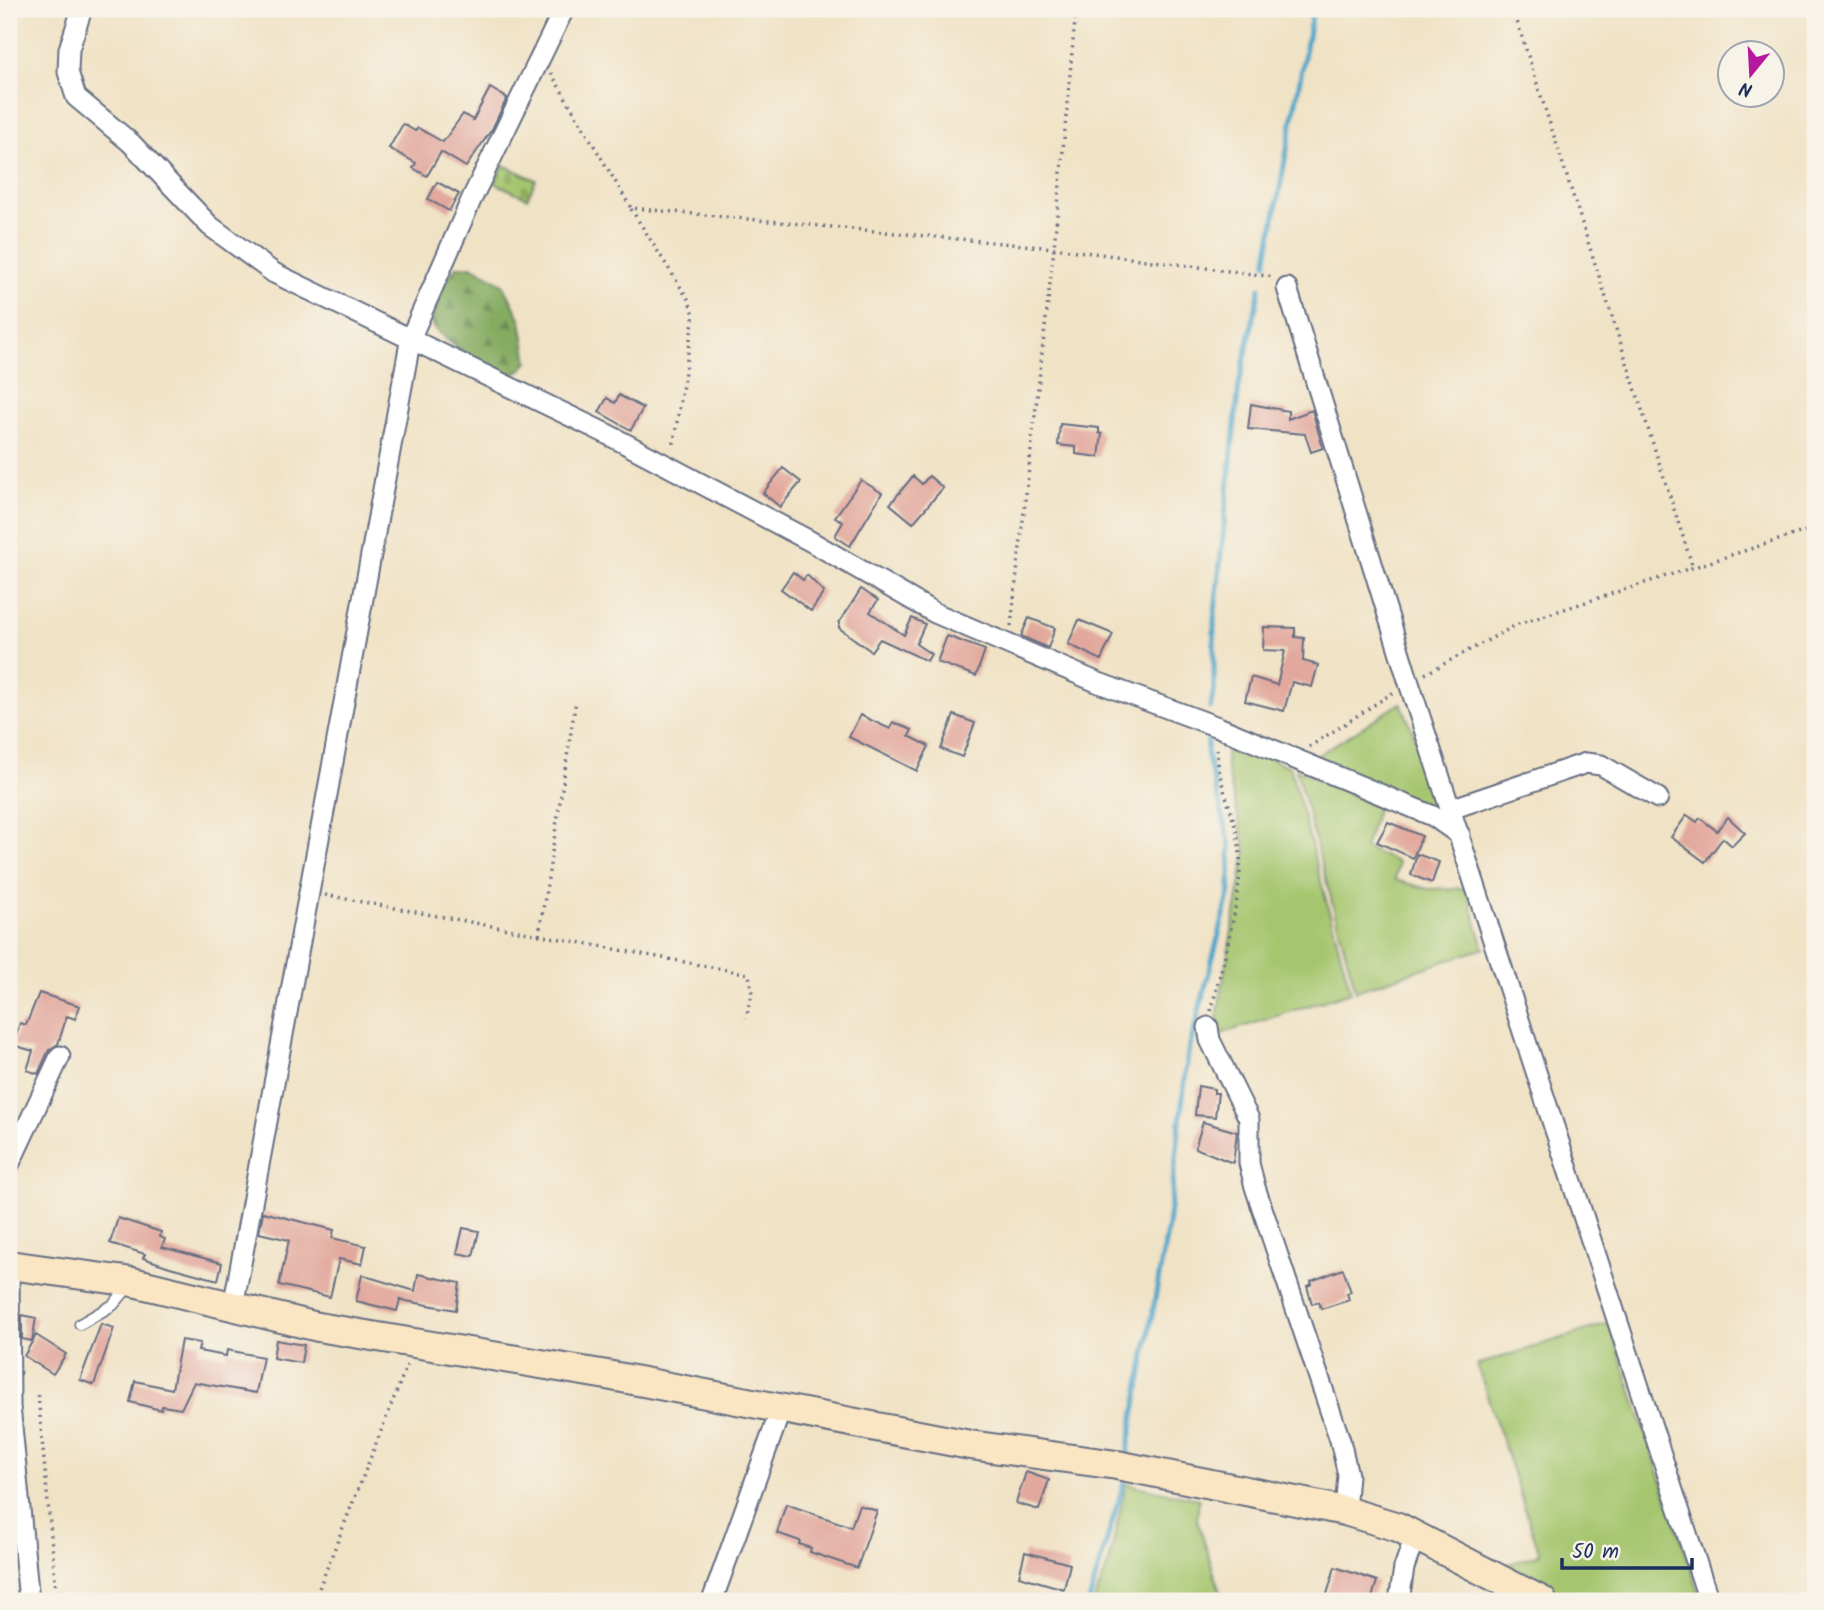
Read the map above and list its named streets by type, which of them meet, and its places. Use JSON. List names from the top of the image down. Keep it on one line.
{"scale_bar":"50 m","north":"bottom"}
